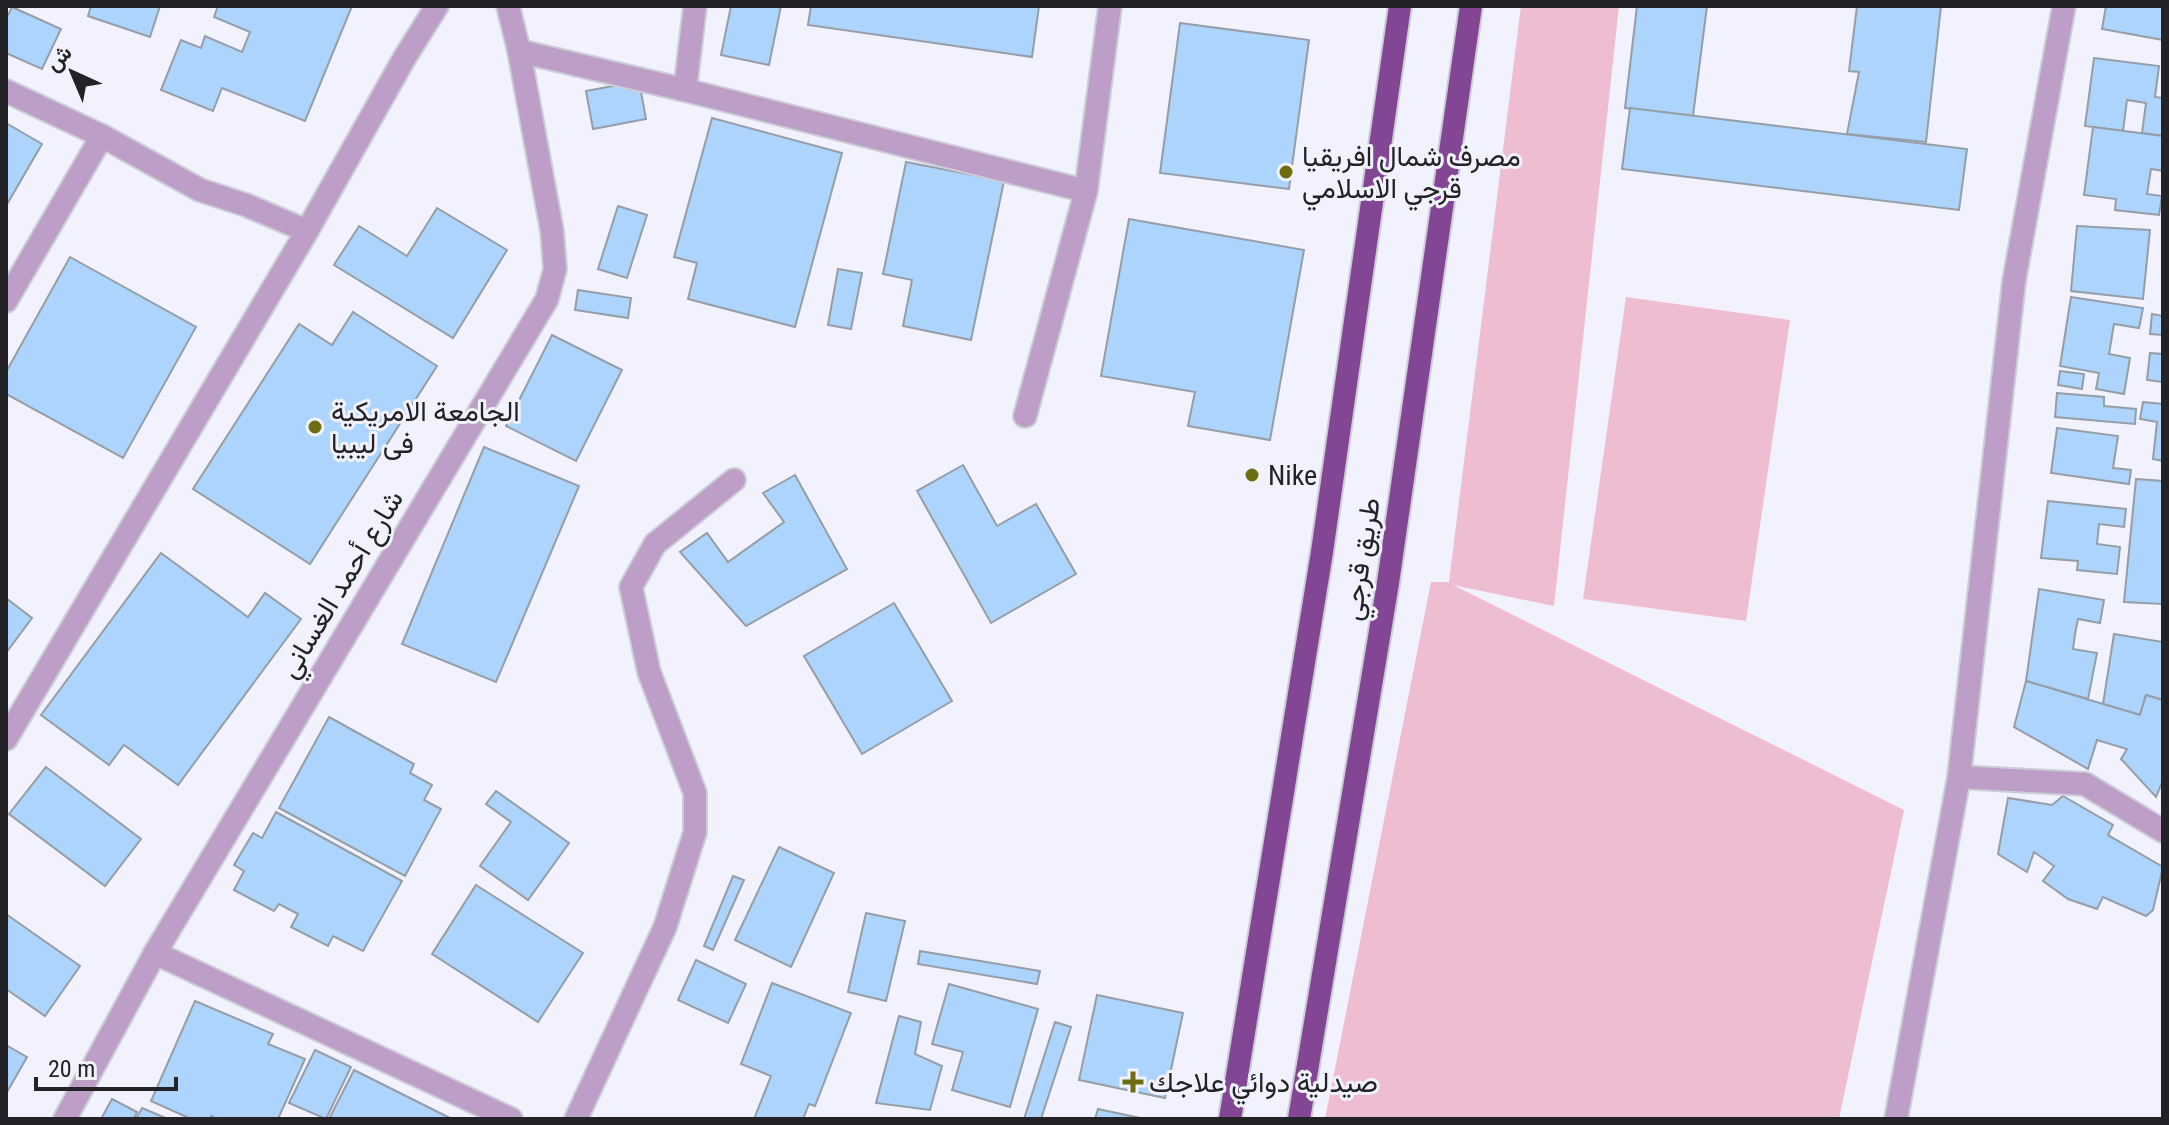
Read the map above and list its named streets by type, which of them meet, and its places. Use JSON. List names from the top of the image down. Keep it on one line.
{"streets":{"highway":["طريق قرجي"],"street":["شارع أحمد الغساني"]},"places":{"other":["مصرف شمال افريقيا قرجي الاسلامي","الجامعة الامريكية فى ليبيا","Nike"],"health":["صيدلية دوائي علاجك"]},"scale_bar":"20 m","north":"top left"}
